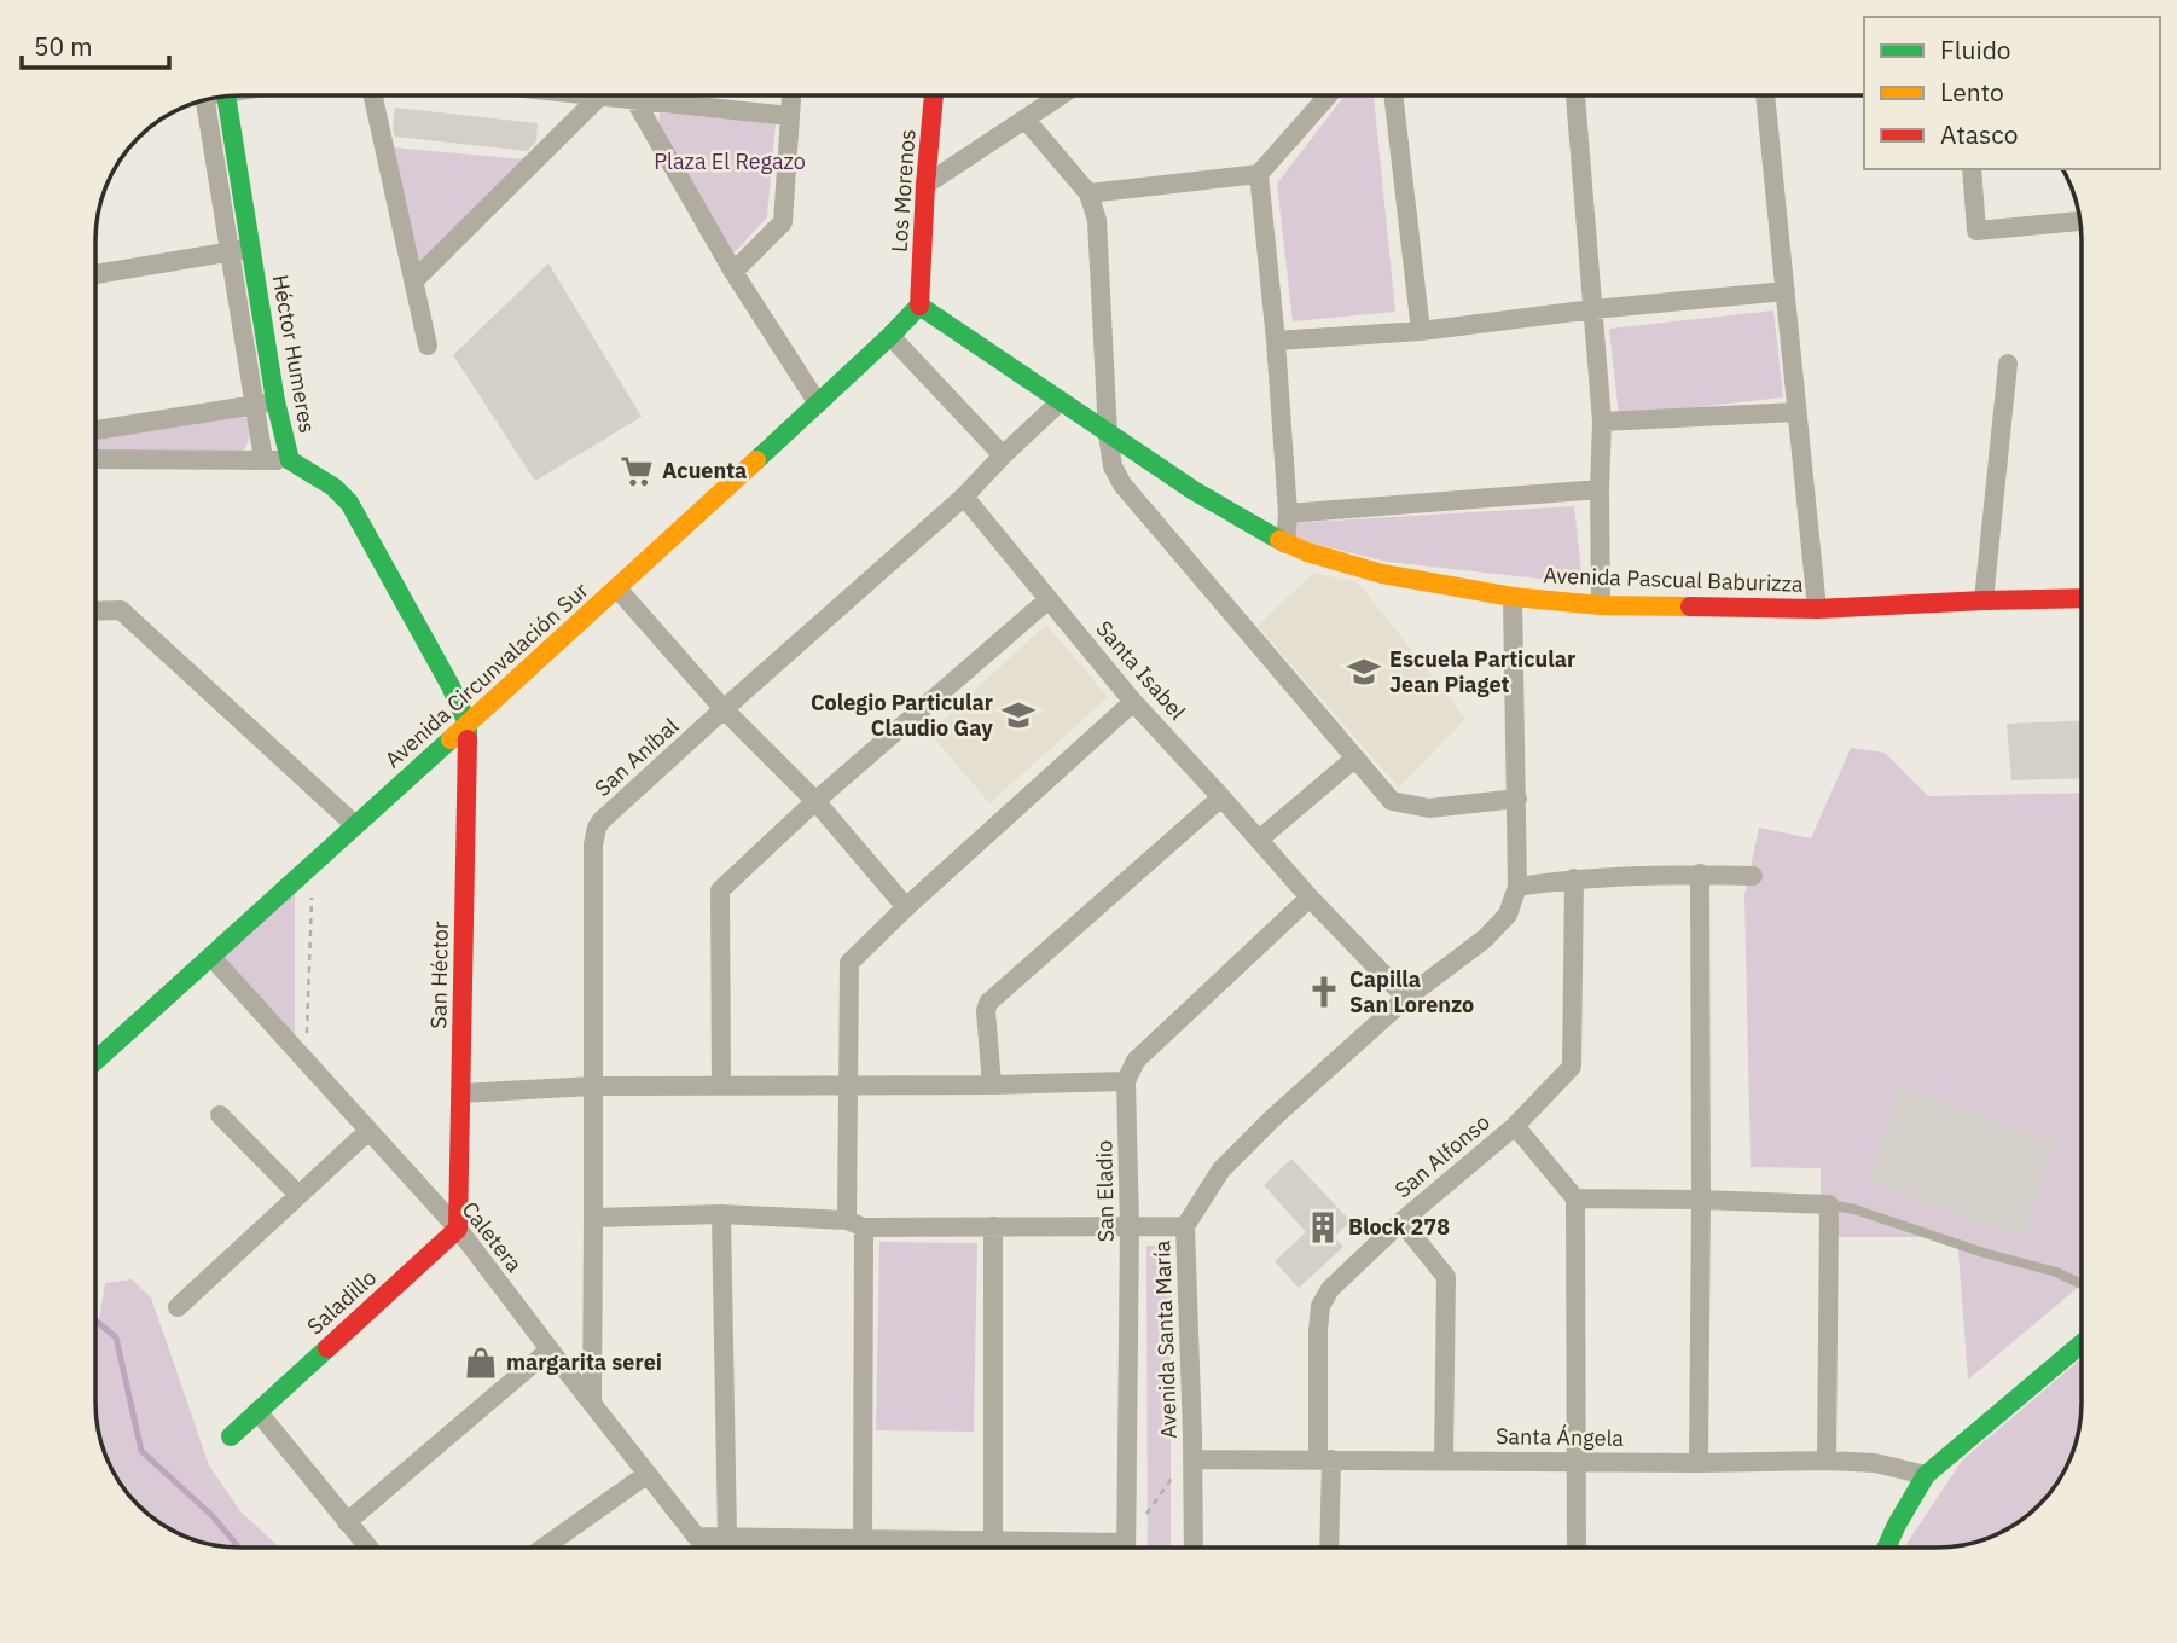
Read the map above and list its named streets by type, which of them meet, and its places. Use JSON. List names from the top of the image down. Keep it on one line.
{"streets":{"main road":["Los Morenos","Héctor Humeres","Avenida Pascual Baburizza","Avenida Circunvalación Sur","San Héctor","Saladillo"],"street":["Santa Isabel","San Aníbal","San Alfonso","San Eladio","Caletera","Avenida Santa María","Santa Ángela"]},"crossings":[["Los Morenos","Avenida Pascual Baburizza"],["Los Morenos","Avenida Circunvalación Sur"],["Héctor Humeres","Avenida Circunvalación Sur"],["Héctor Humeres","San Héctor"],["Avenida Pascual Baburizza","Avenida Circunvalación Sur"],["Avenida Pascual Baburizza","San Aníbal"],["Avenida Pascual Baburizza","Avenida Santa María"],["Santa Isabel","San Aníbal"],["Santa Isabel","Avenida Santa María"],["Avenida Circunvalación Sur","San Héctor"],["Avenida Circunvalación Sur","Caletera"],["San Aníbal","Caletera"],["San Héctor","Caletera"],["San Héctor","Saladillo"],["San Alfonso","Santa Ángela"],["Caletera","Saladillo"],["Avenida Santa María","Santa Ángela"]],"parks":["Plaza El Regazo"],"places":{"supermarket":["Acuenta"],"school or university":["Escuela Particular Jean Piaget","Colegio Particular Claudio Gay"],"church":["Capilla San Lorenzo"],"building":["Block 278"],"shop":["margarita serei"]},"legend":["Fluido","Lento","Atasco"],"scale_bar":"50 m"}
